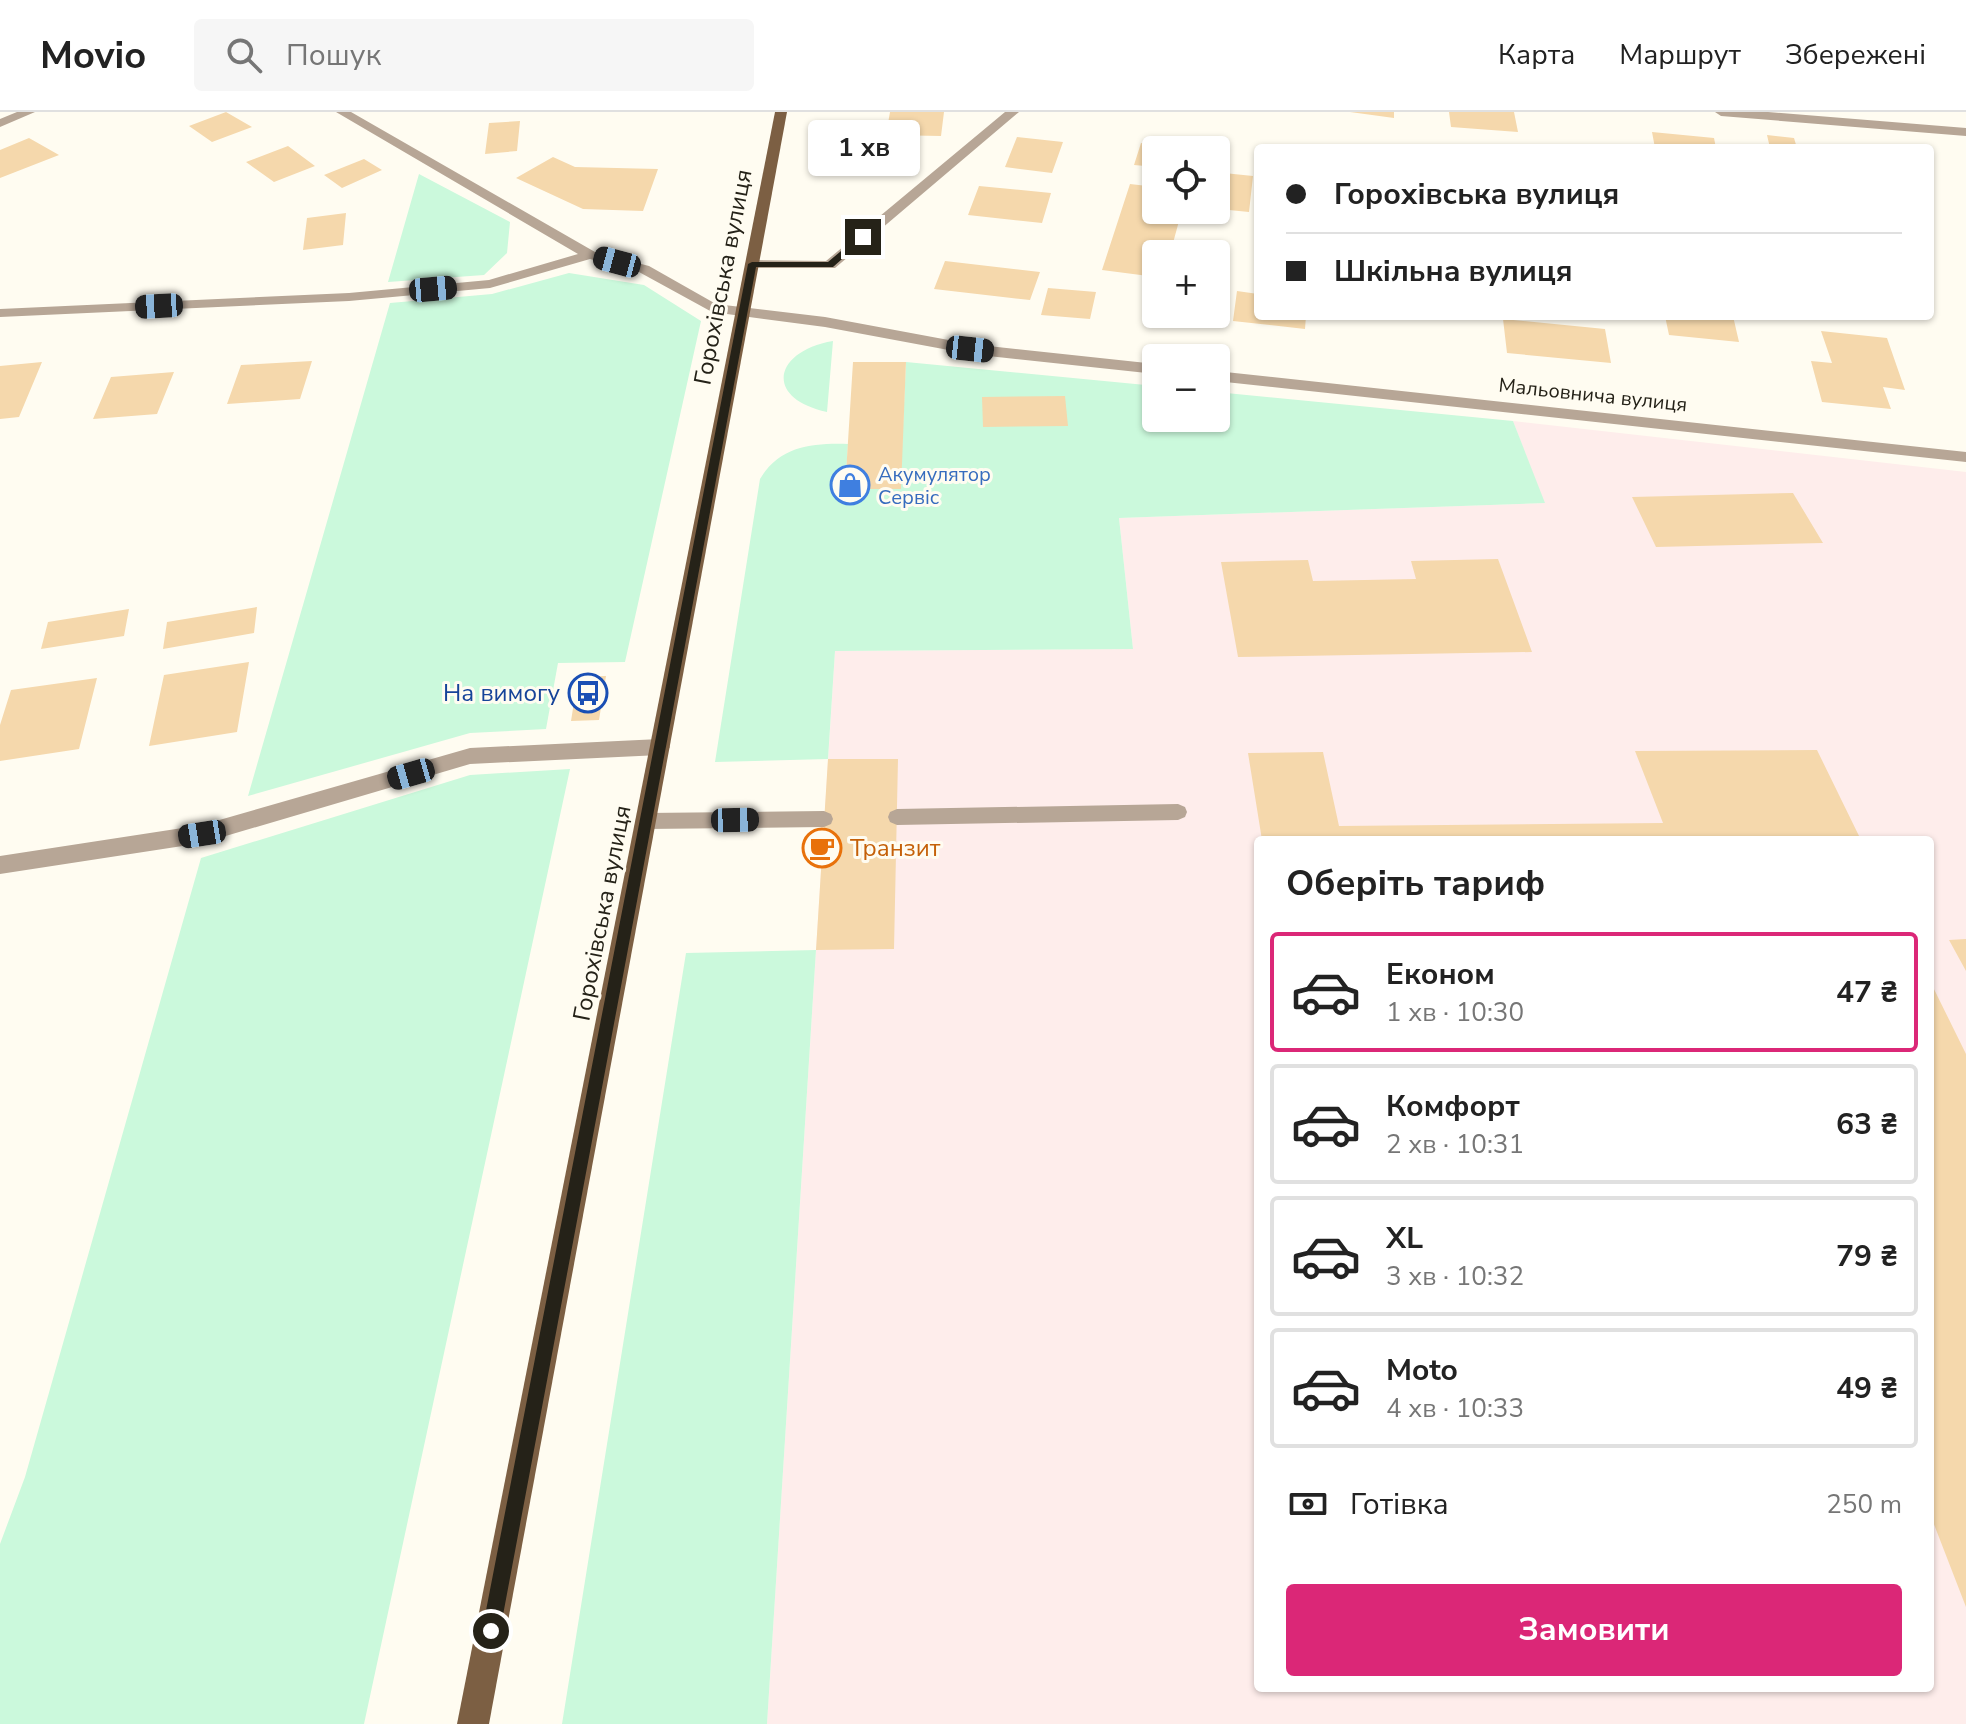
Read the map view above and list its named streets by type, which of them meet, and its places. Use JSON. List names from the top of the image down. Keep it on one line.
{"streets":{"main road":["Горохівська вулиця"],"street":["Мальовнича вулиця"]},"places":{"shop":["Акумулятор Сервіс"],"bus stop":["На вимогу"],"cafe":["Транзит"]},"page":{"header":"Movio","search":"Пошук","nav":["Карта","Маршрут","Збережені"],"bubble":"1 хв","map_buttons":["+","−"],"banner":["Горохівська вулиця","Шкільна вулиця"],"heading":"Оберіть тариф","list":[{"name":"Економ","note":"1 хв · 10:30","value":"47 ₴"},{"name":"Комфорт","note":"2 хв · 10:31","value":"63 ₴"},{"name":"XL","note":"3 хв · 10:32","value":"79 ₴"},{"name":"Moto","note":"4 хв · 10:33","value":"49 ₴"}],"pay":["Готівка","250 m"],"buttons":"Замовити"}}
